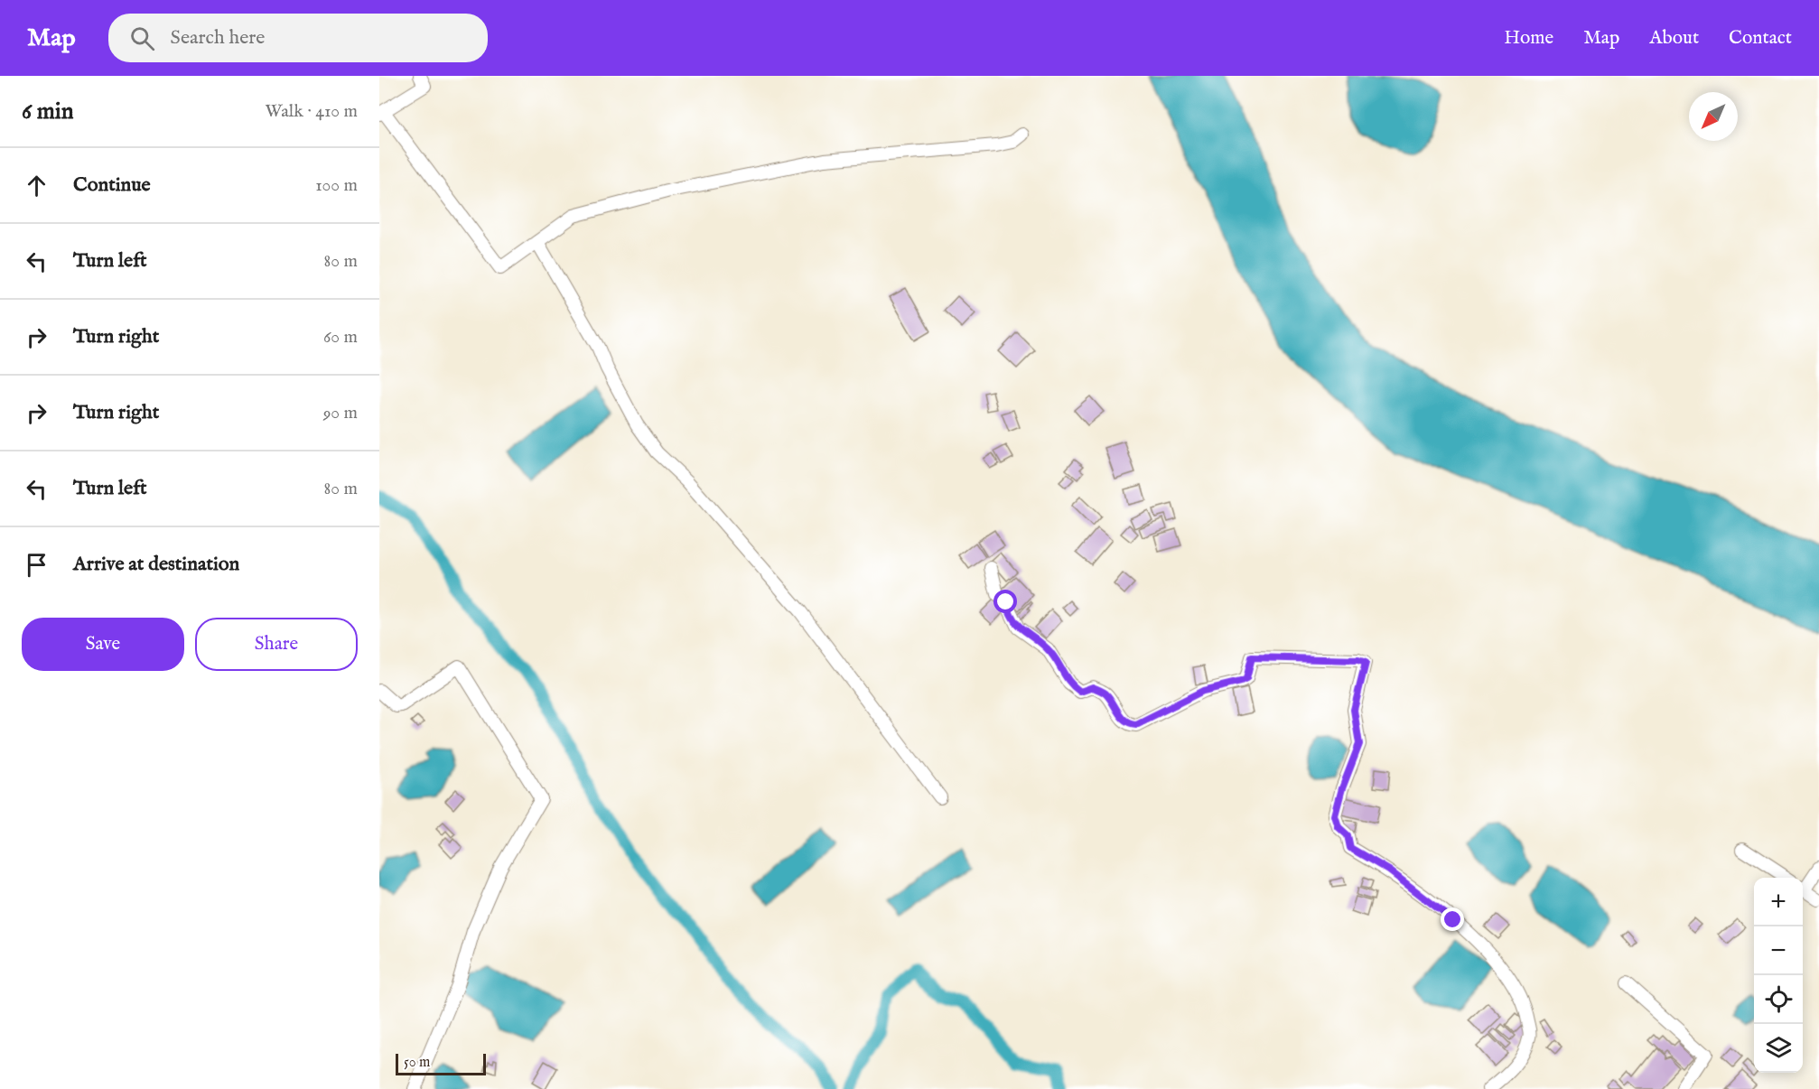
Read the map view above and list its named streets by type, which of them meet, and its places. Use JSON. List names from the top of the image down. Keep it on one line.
{"scale_bar":"50 m","north":"bottom left","page":{"header":"Map","search":"Search here","nav":["Home","Map","About","Contact"],"heading":["6 min","Walk · 410 m"],"list":[["Continue","100 m"],["Turn left","80 m"],["Turn right","60 m"],["Turn right","90 m"],["Turn left","80 m"],"Arrive at destination"],"buttons":["Save","Share"],"map_buttons":["+","−"],"scale":"50 m"}}
